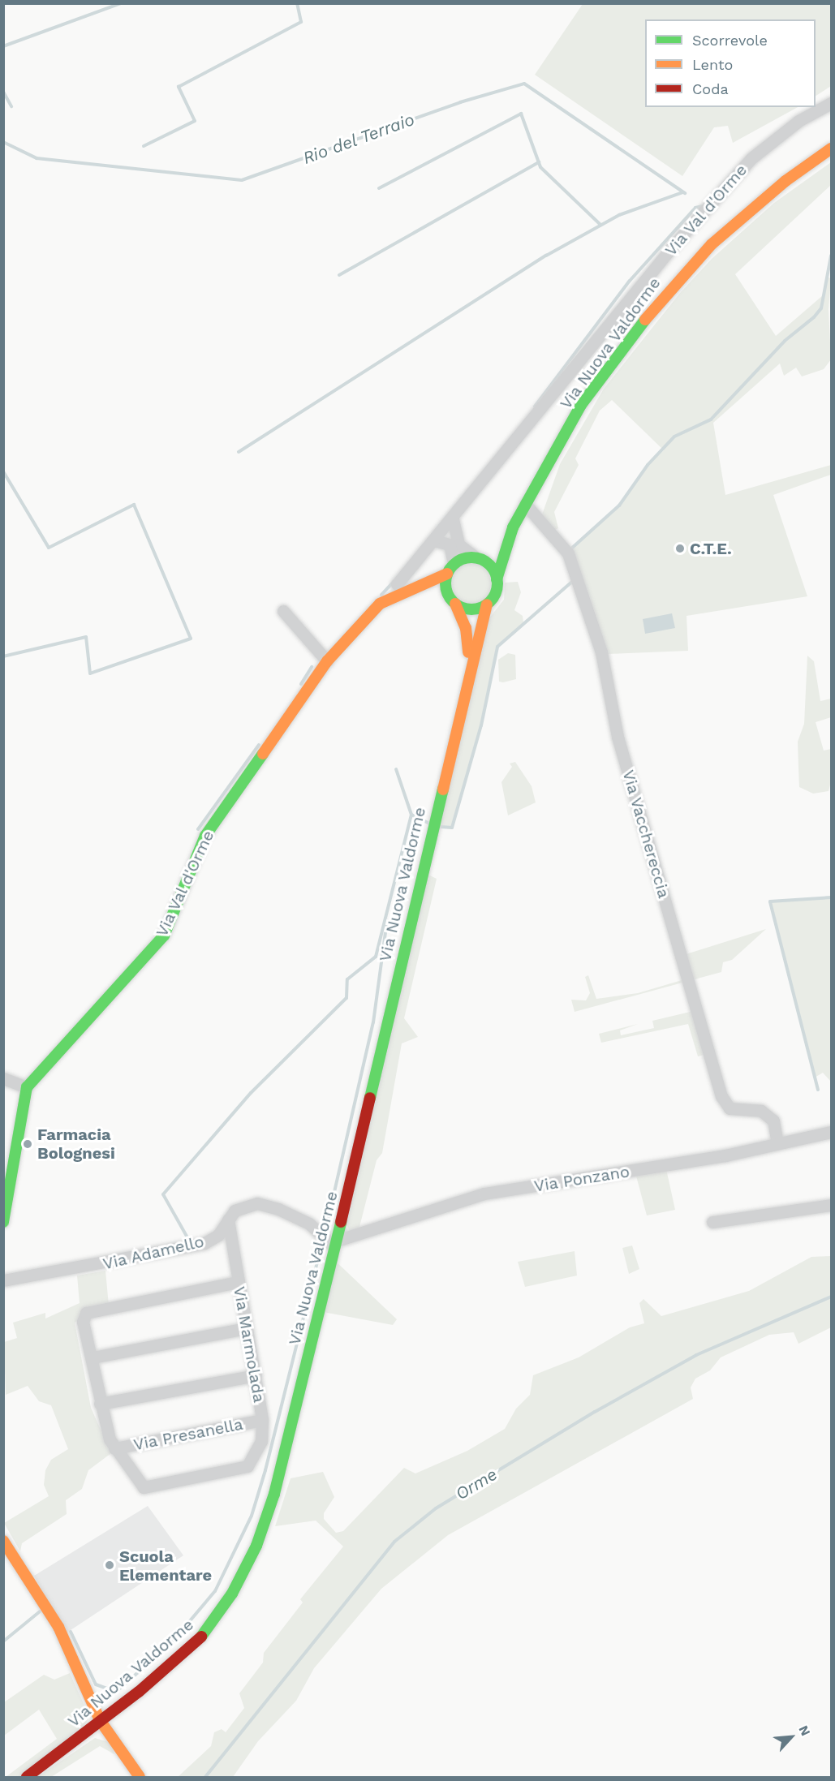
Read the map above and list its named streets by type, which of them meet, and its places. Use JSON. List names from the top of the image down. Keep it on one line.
{"streets":{"main road":["Via Val d'Orme","Via Nuova Valdorme"],"street":["Via Vacchereccia","Via Ponzano","Via Adamello","Via Marmolada","Via Presanella"]},"crossings":[["Via Val d'Orme","Via Nuova Valdorme"],["Via Nuova Valdorme","Via Vacchereccia"],["Via Nuova Valdorme","Via Ponzano"],["Via Vacchereccia","Via Ponzano"],["Via Adamello","Via Marmolada"],["Via Marmolada","Via Presanella"]],"water":["Rio del Terraio","Orme"],"places":["C.T.E.","Farmacia Bolognesi","Scuola Elementare"],"legend":["Scorrevole","Lento","Coda"],"north":"top right"}
